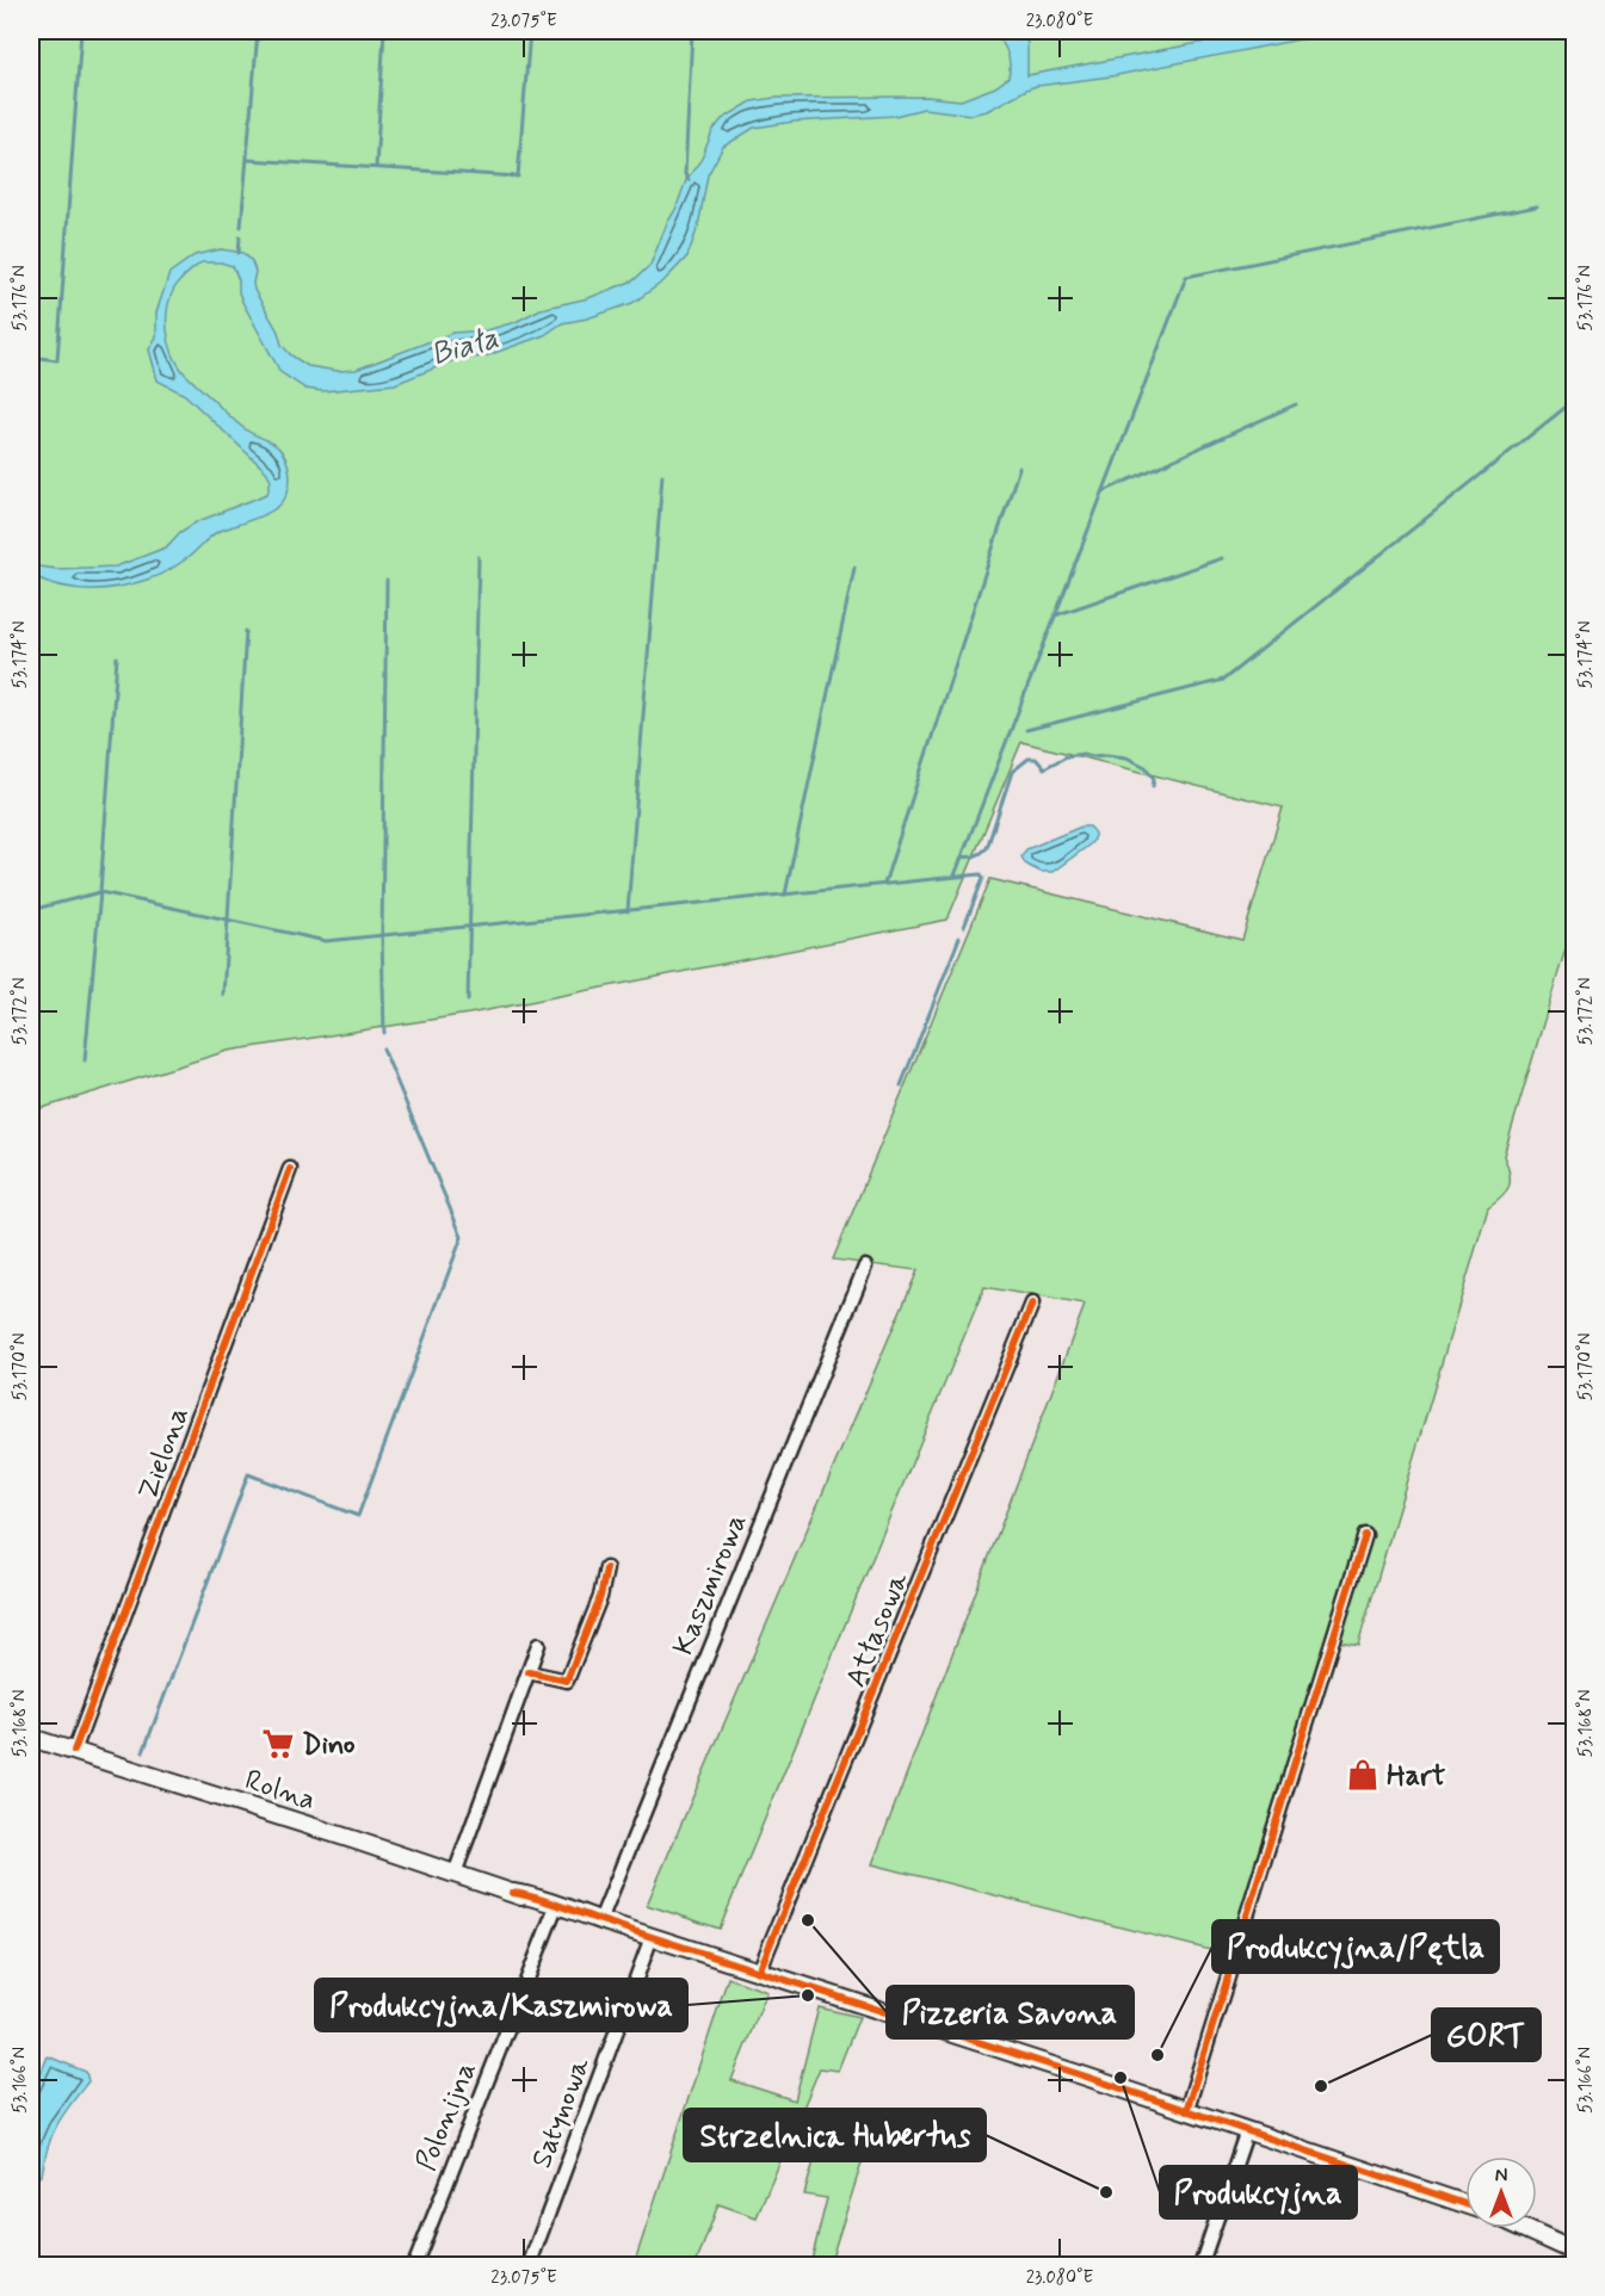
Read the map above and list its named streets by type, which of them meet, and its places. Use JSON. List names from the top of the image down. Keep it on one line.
{"streets":{"street":["Zielona","Kaszmirowa","Atłasowa","Rolna","Satynowa","Polonijna"]},"crossings":[["Zielona","Rolna"],["Kaszmirowa","Rolna"],["Atłasowa","Rolna"],["Rolna","Satynowa"],["Rolna","Polonijna"]],"water":["Biała"],"places":{"supermarket":["Dino"],"shop":["Hart"],"other":["Pizzeria Savona","Produkcyjna/Kaszmirowa","Produkcyjna/Pętla","Produkcyjna","GORT","Strzelnica Hubertus"]},"north":"top","coordinates":["23.075°E","23.080°E","53.176°N","53.174°N","53.172°N","53.170°N","53.168°N","53.166°N"]}
